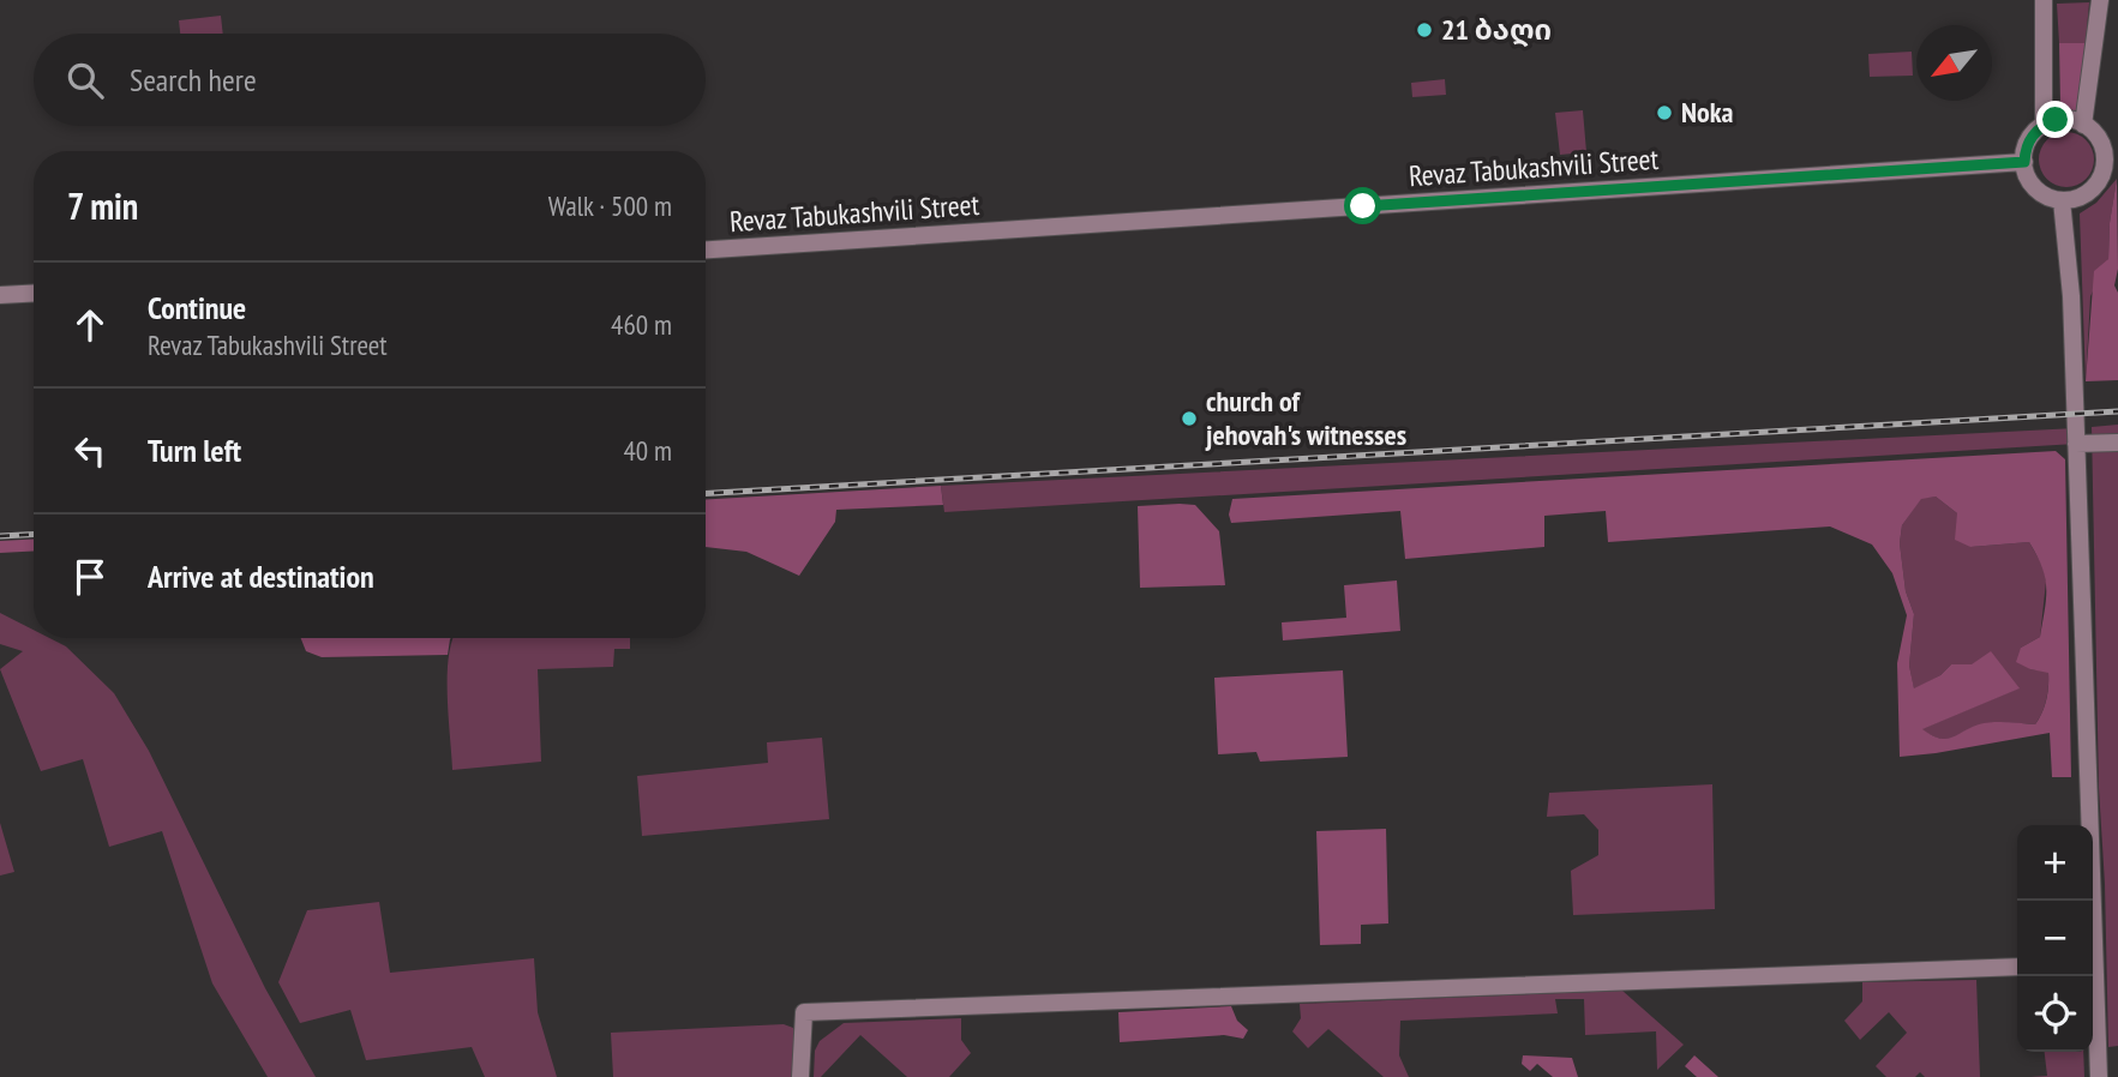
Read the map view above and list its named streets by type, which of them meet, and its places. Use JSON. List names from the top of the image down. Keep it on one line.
{"streets":{"main road":["Revaz Tabukashvili Street"]},"places":["21 ბაღი","Noka","church of jehovah's witnesses"],"north":"bottom left","page":{"search":"Search here","heading":["7 min","Walk · 500 m"],"list":[["Continue","Revaz Tabukashvili Street","460 m"],["Turn left","40 m"],"Arrive at destination"],"map_buttons":["+","−"]}}
